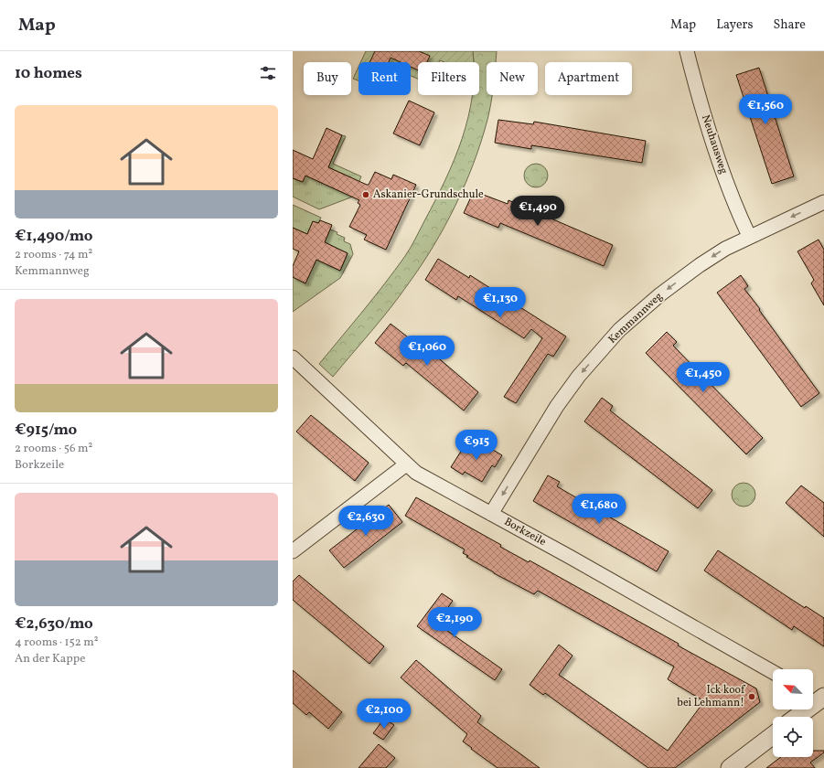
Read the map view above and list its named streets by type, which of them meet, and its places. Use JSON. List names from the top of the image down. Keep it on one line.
{"streets":{"street":["Neuhausweg","Kemmannweg","Borkzeile"]},"crossings":[["Neuhausweg","Kemmannweg"],["Kemmannweg","Borkzeile"]],"one_way":["Kemmannweg"],"places":["Askanier-Grundschule","Ick koof bei Lehmann!"],"north":"top left","page":{"header":"Map","nav":["Map","Layers","Share"],"heading":"10 homes","chip":["Buy","Rent","Filters","New","Apartment"],"price":["€1,560","€1,490","€1,130","€1,060","€1,450","€915","€1,680","€2,630","€2,190","€2,100"],"list":[{"name":"€1,490/mo","note":"2 rooms · 74 m² · Kemmannweg"},{"name":"€915/mo","note":"2 rooms · 56 m² · Borkzeile"},{"name":"€2,630/mo","note":"4 rooms · 152 m² · An der Kappe"}]}}
